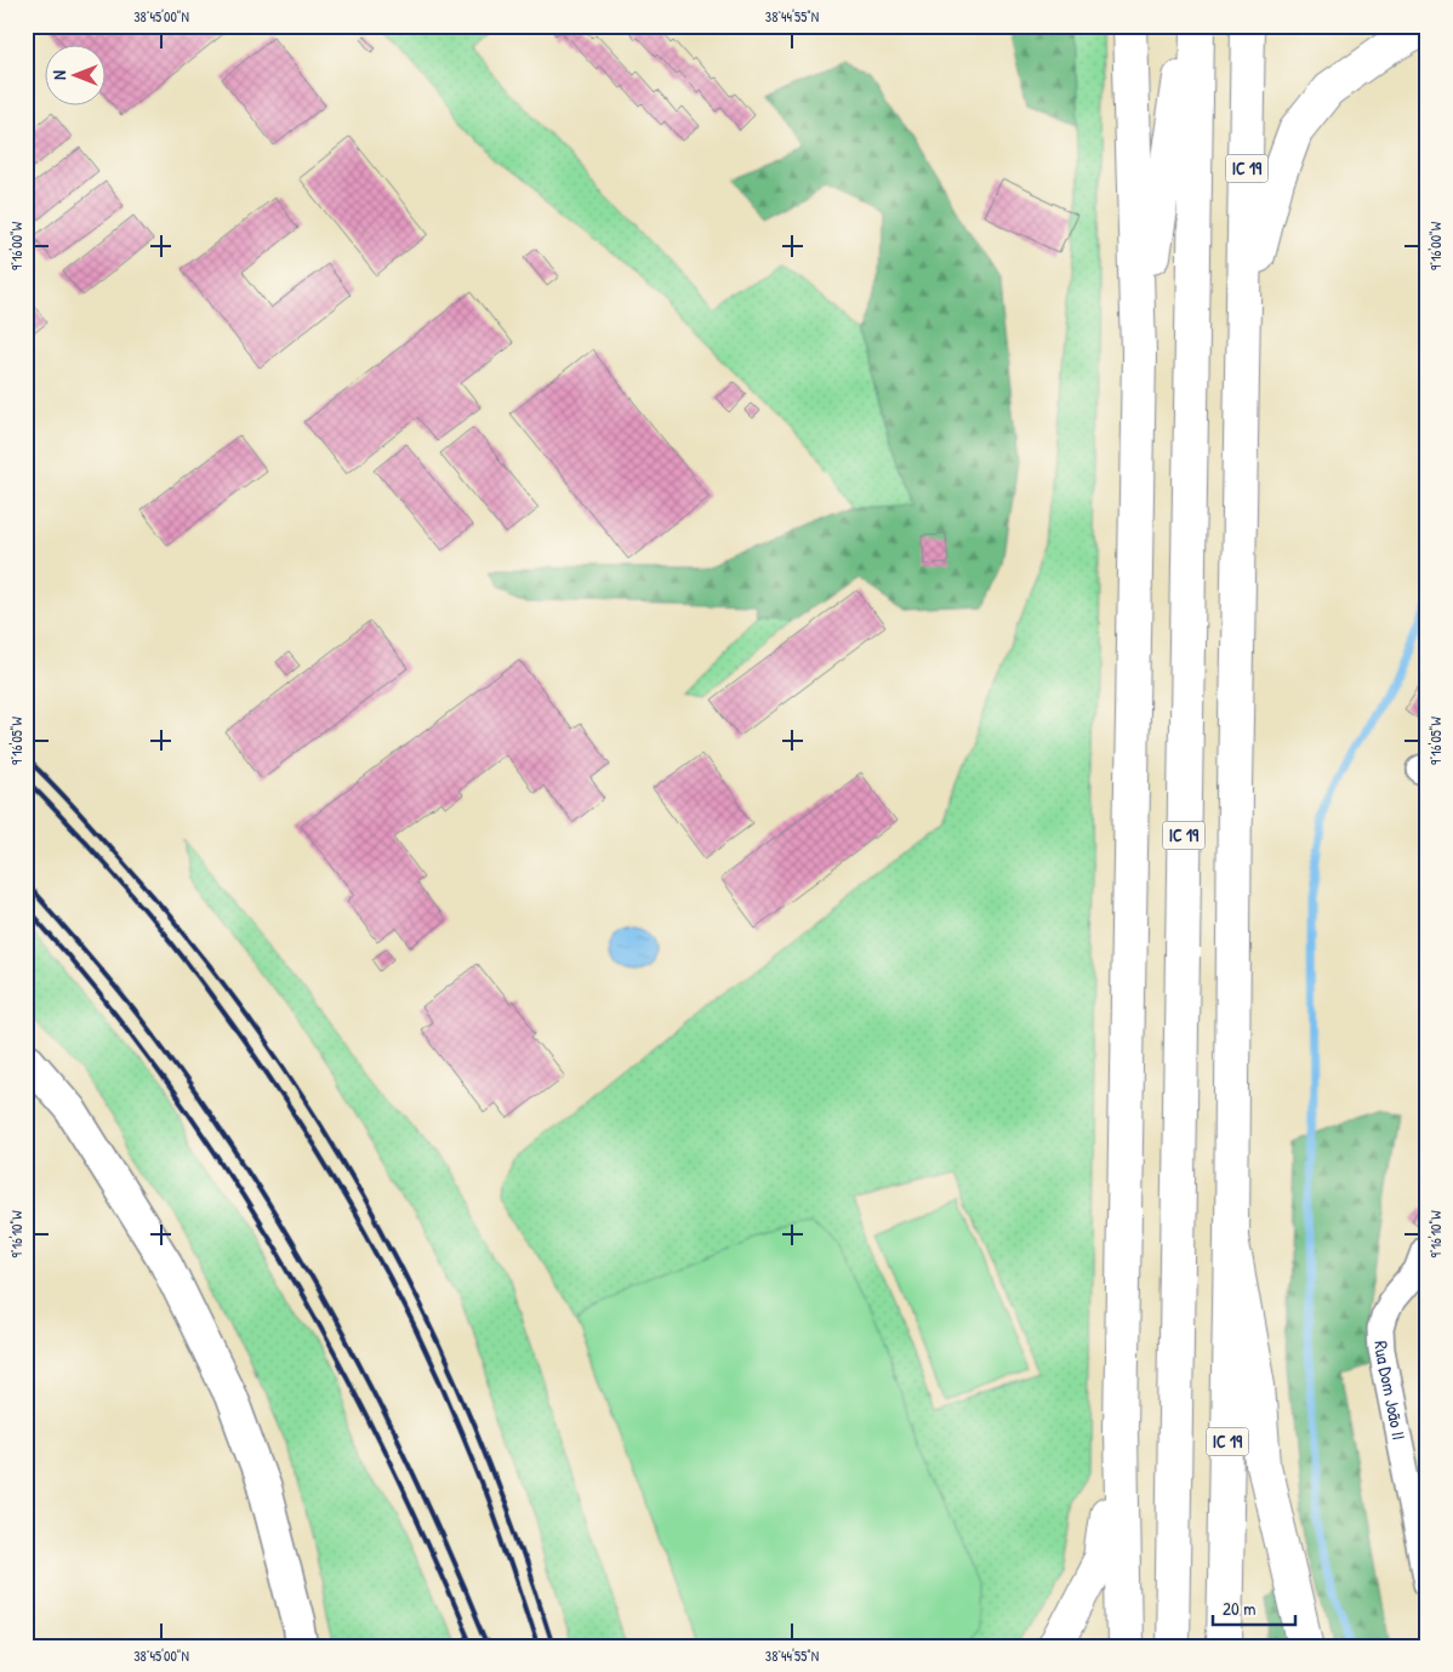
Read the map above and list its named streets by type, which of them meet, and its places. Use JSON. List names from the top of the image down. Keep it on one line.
{"streets":{"highway":["IC 19"],"street":["Rua Dom João II"]},"scale_bar":"20 m","north":"left","coordinates":["38°45'00\"N","38°44'55\"N","9°16'00\"W","9°16'05\"W","9°16'10\"W"]}
